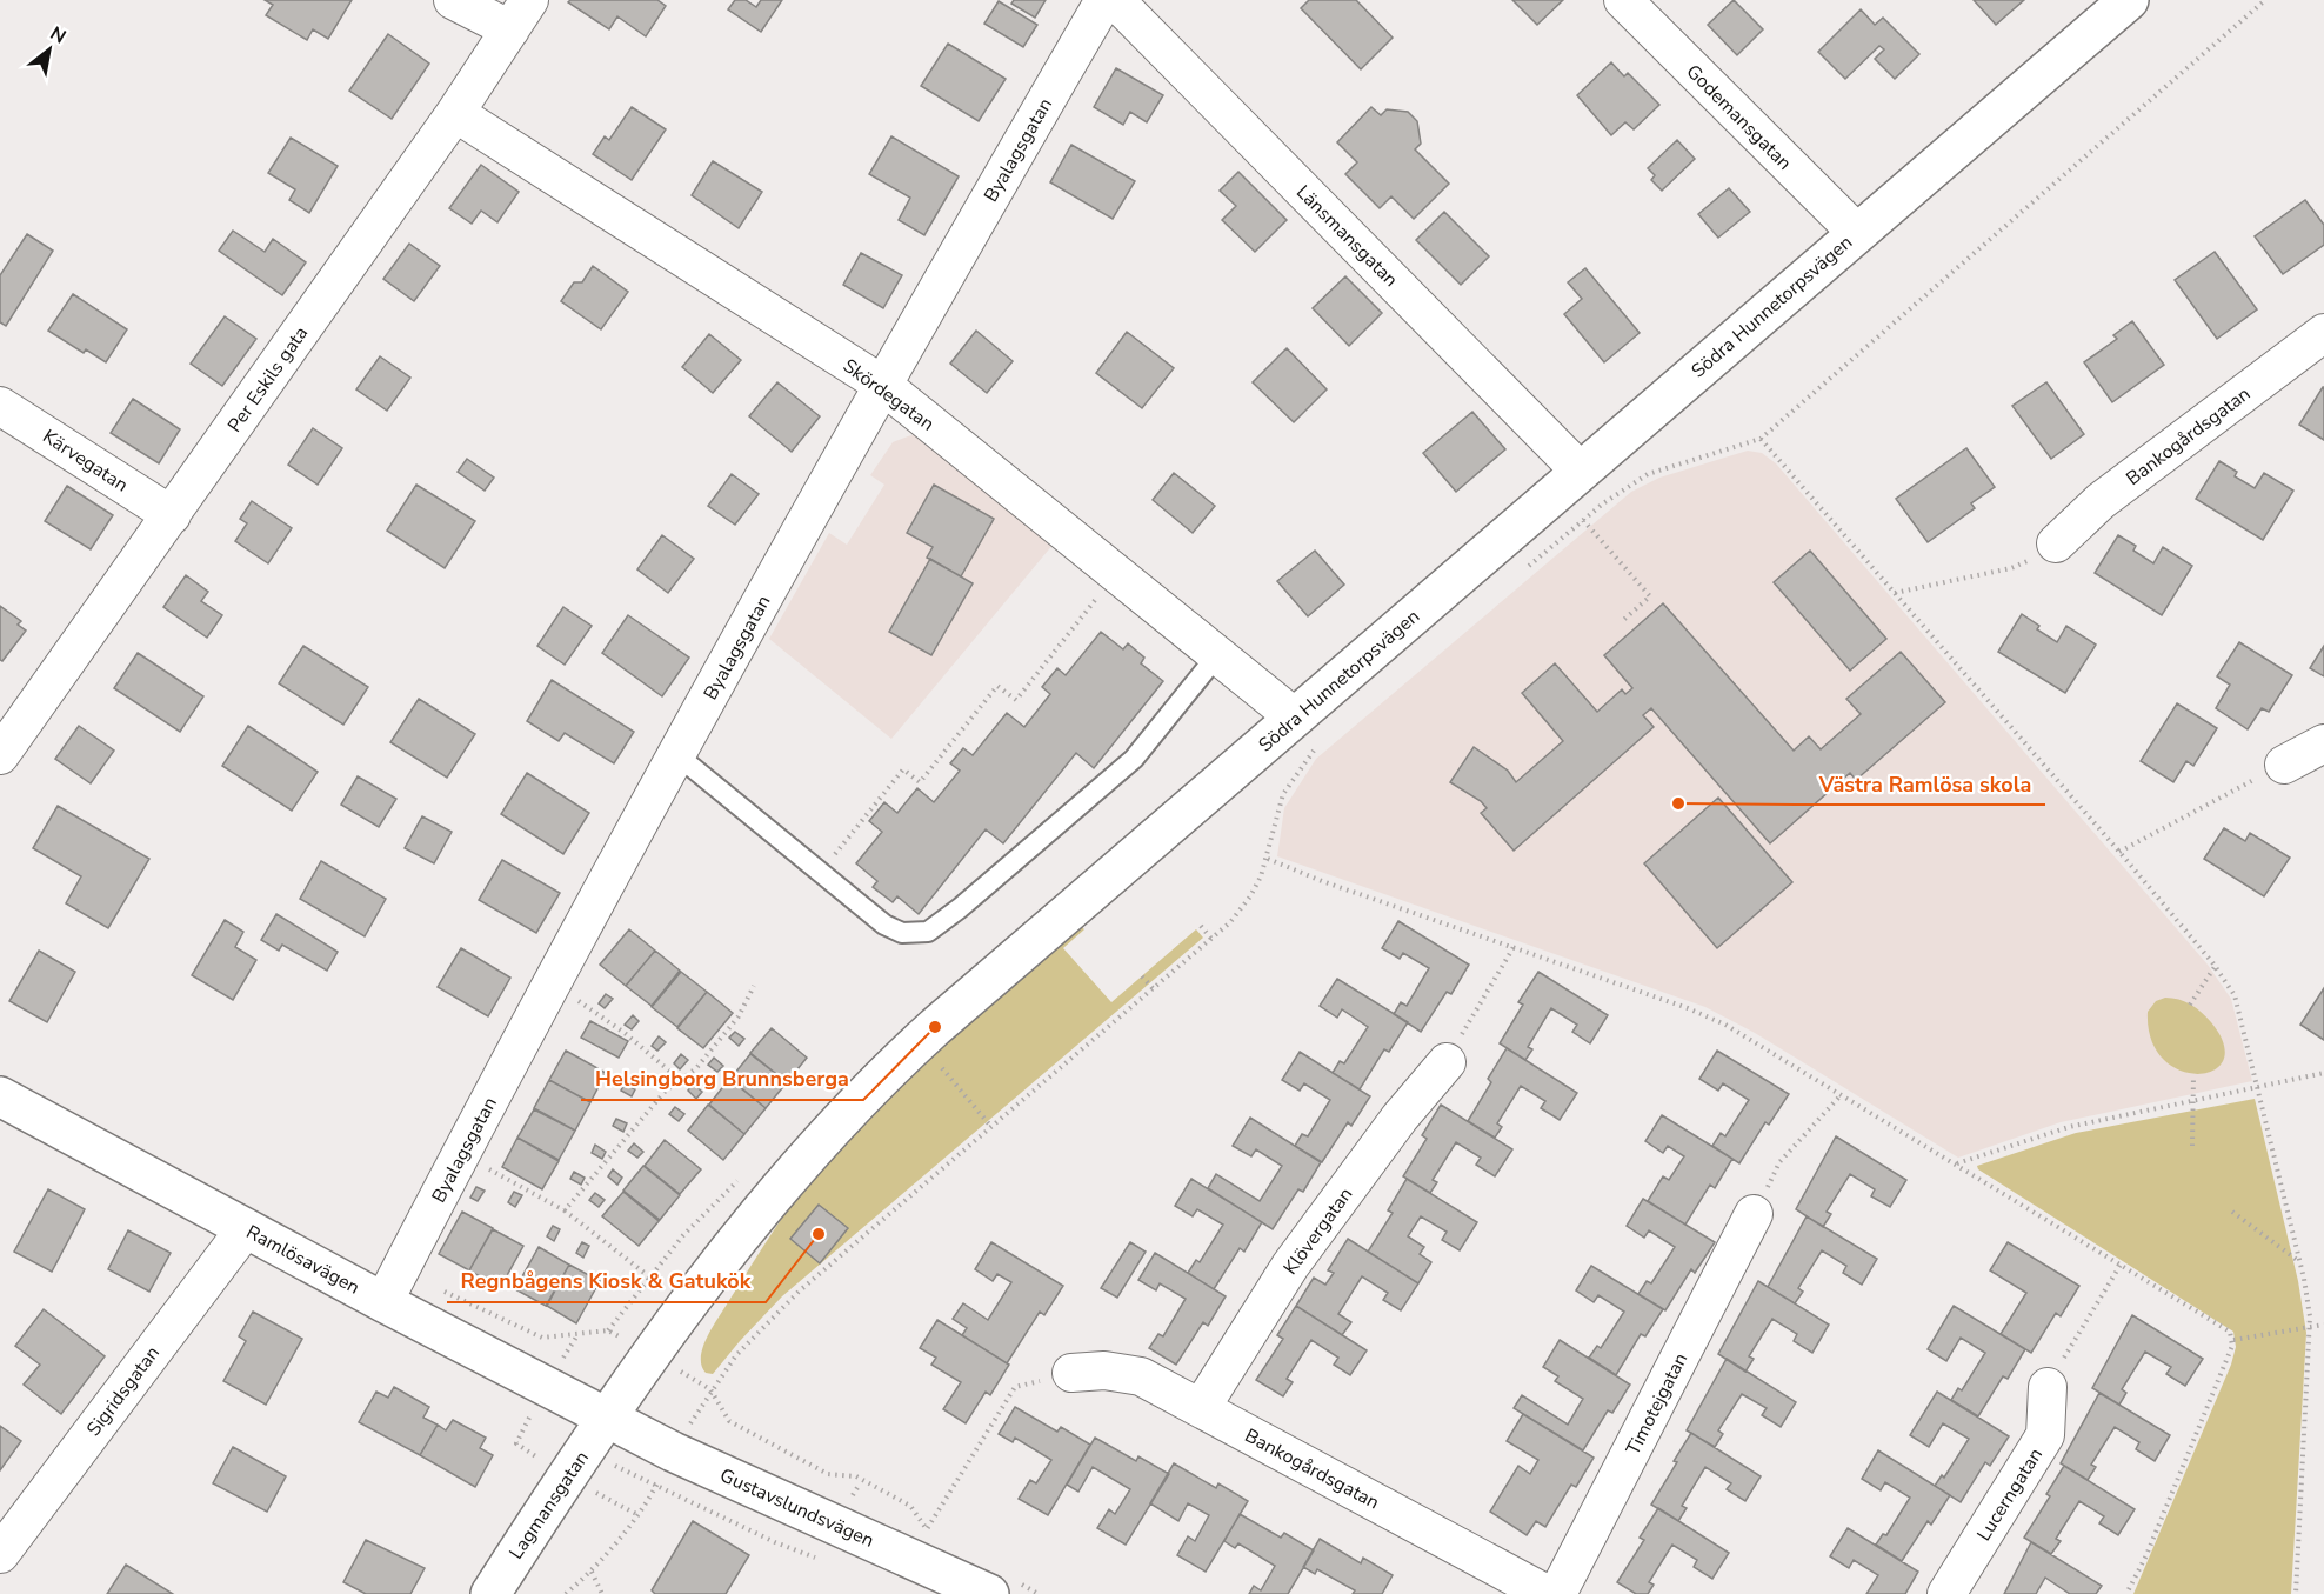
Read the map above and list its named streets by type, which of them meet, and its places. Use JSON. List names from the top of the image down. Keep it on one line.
{"streets":{"street":["Godemansgatan","Byalagsgatan","Länsmansgatan","Södra Hunnetorpsvägen","Per Eskils gata","Skördegatan","Bankogårdsgatan","Kärvegatan","Klövergatan","Ramlösavägen","Sigridsgatan","Timotejgatan","Lucerngatan","Lagmansgatan","Gustavslundsvägen"]},"crossings":[["Godemansgatan","Södra Hunnetorpsvägen"],["Byalagsgatan","Skördegatan"],["Byalagsgatan","Ramlösavägen"],["Länsmansgatan","Södra Hunnetorpsvägen"],["Södra Hunnetorpsvägen","Skördegatan"],["Södra Hunnetorpsvägen","Ramlösavägen"],["Södra Hunnetorpsvägen","Lagmansgatan"],["Södra Hunnetorpsvägen","Gustavslundsvägen"],["Per Eskils gata","Skördegatan"],["Per Eskils gata","Kärvegatan"],["Bankogårdsgatan","Klövergatan"],["Ramlösavägen","Sigridsgatan"],["Ramlösavägen","Lagmansgatan"],["Ramlösavägen","Gustavslundsvägen"],["Lagmansgatan","Gustavslundsvägen"]],"places":["Västra Ramlösa skola","Helsingborg Brunnsberga","Regnbågens Kiosk & Gatukök"],"north":"top right"}
